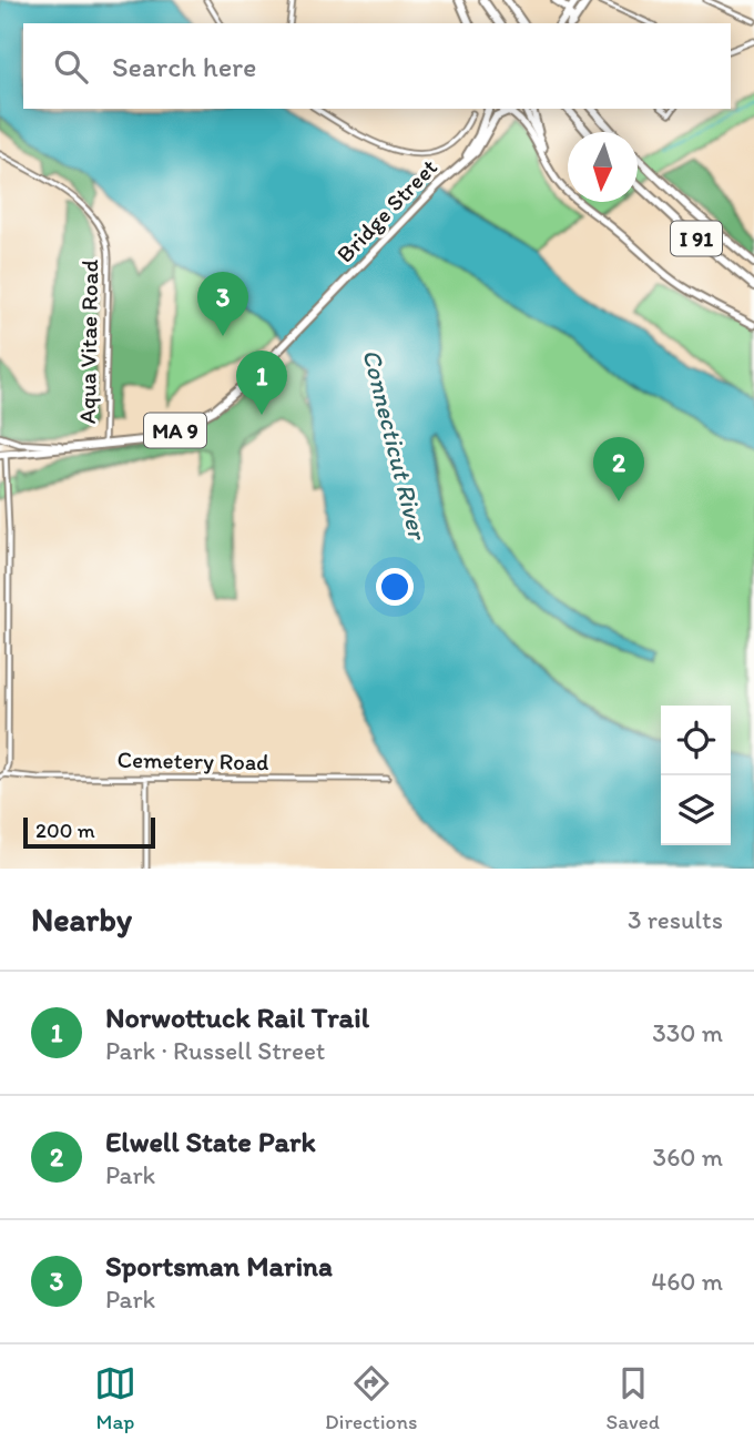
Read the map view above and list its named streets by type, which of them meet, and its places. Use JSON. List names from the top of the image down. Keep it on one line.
{"streets":{"highway":["Bridge Street","I 91","MA 9"],"street":["Aqua Vitae Road","Cemetery Road"]},"crossings":[["Bridge Street","Aqua Vitae Road"],["Bridge Street","MA 9"],["Aqua Vitae Road","MA 9"]],"water":["Connecticut River"],"scale_bar":"200 m","north":"bottom","page":{"search":"Search here","pins":["3","1","2"],"scale":"200 m","heading":["Nearby","3 results"],"list":[{"mark":"1","name":"Norwottuck Rail Trail","note":"Park · Russell Street","value":"330 m"},{"mark":"2","name":"Elwell State Park","note":"Park","value":"360 m"},{"mark":"3","name":"Sportsman Marina","note":"Park","value":"460 m"}],"nav":["Map","Directions","Saved"]}}
